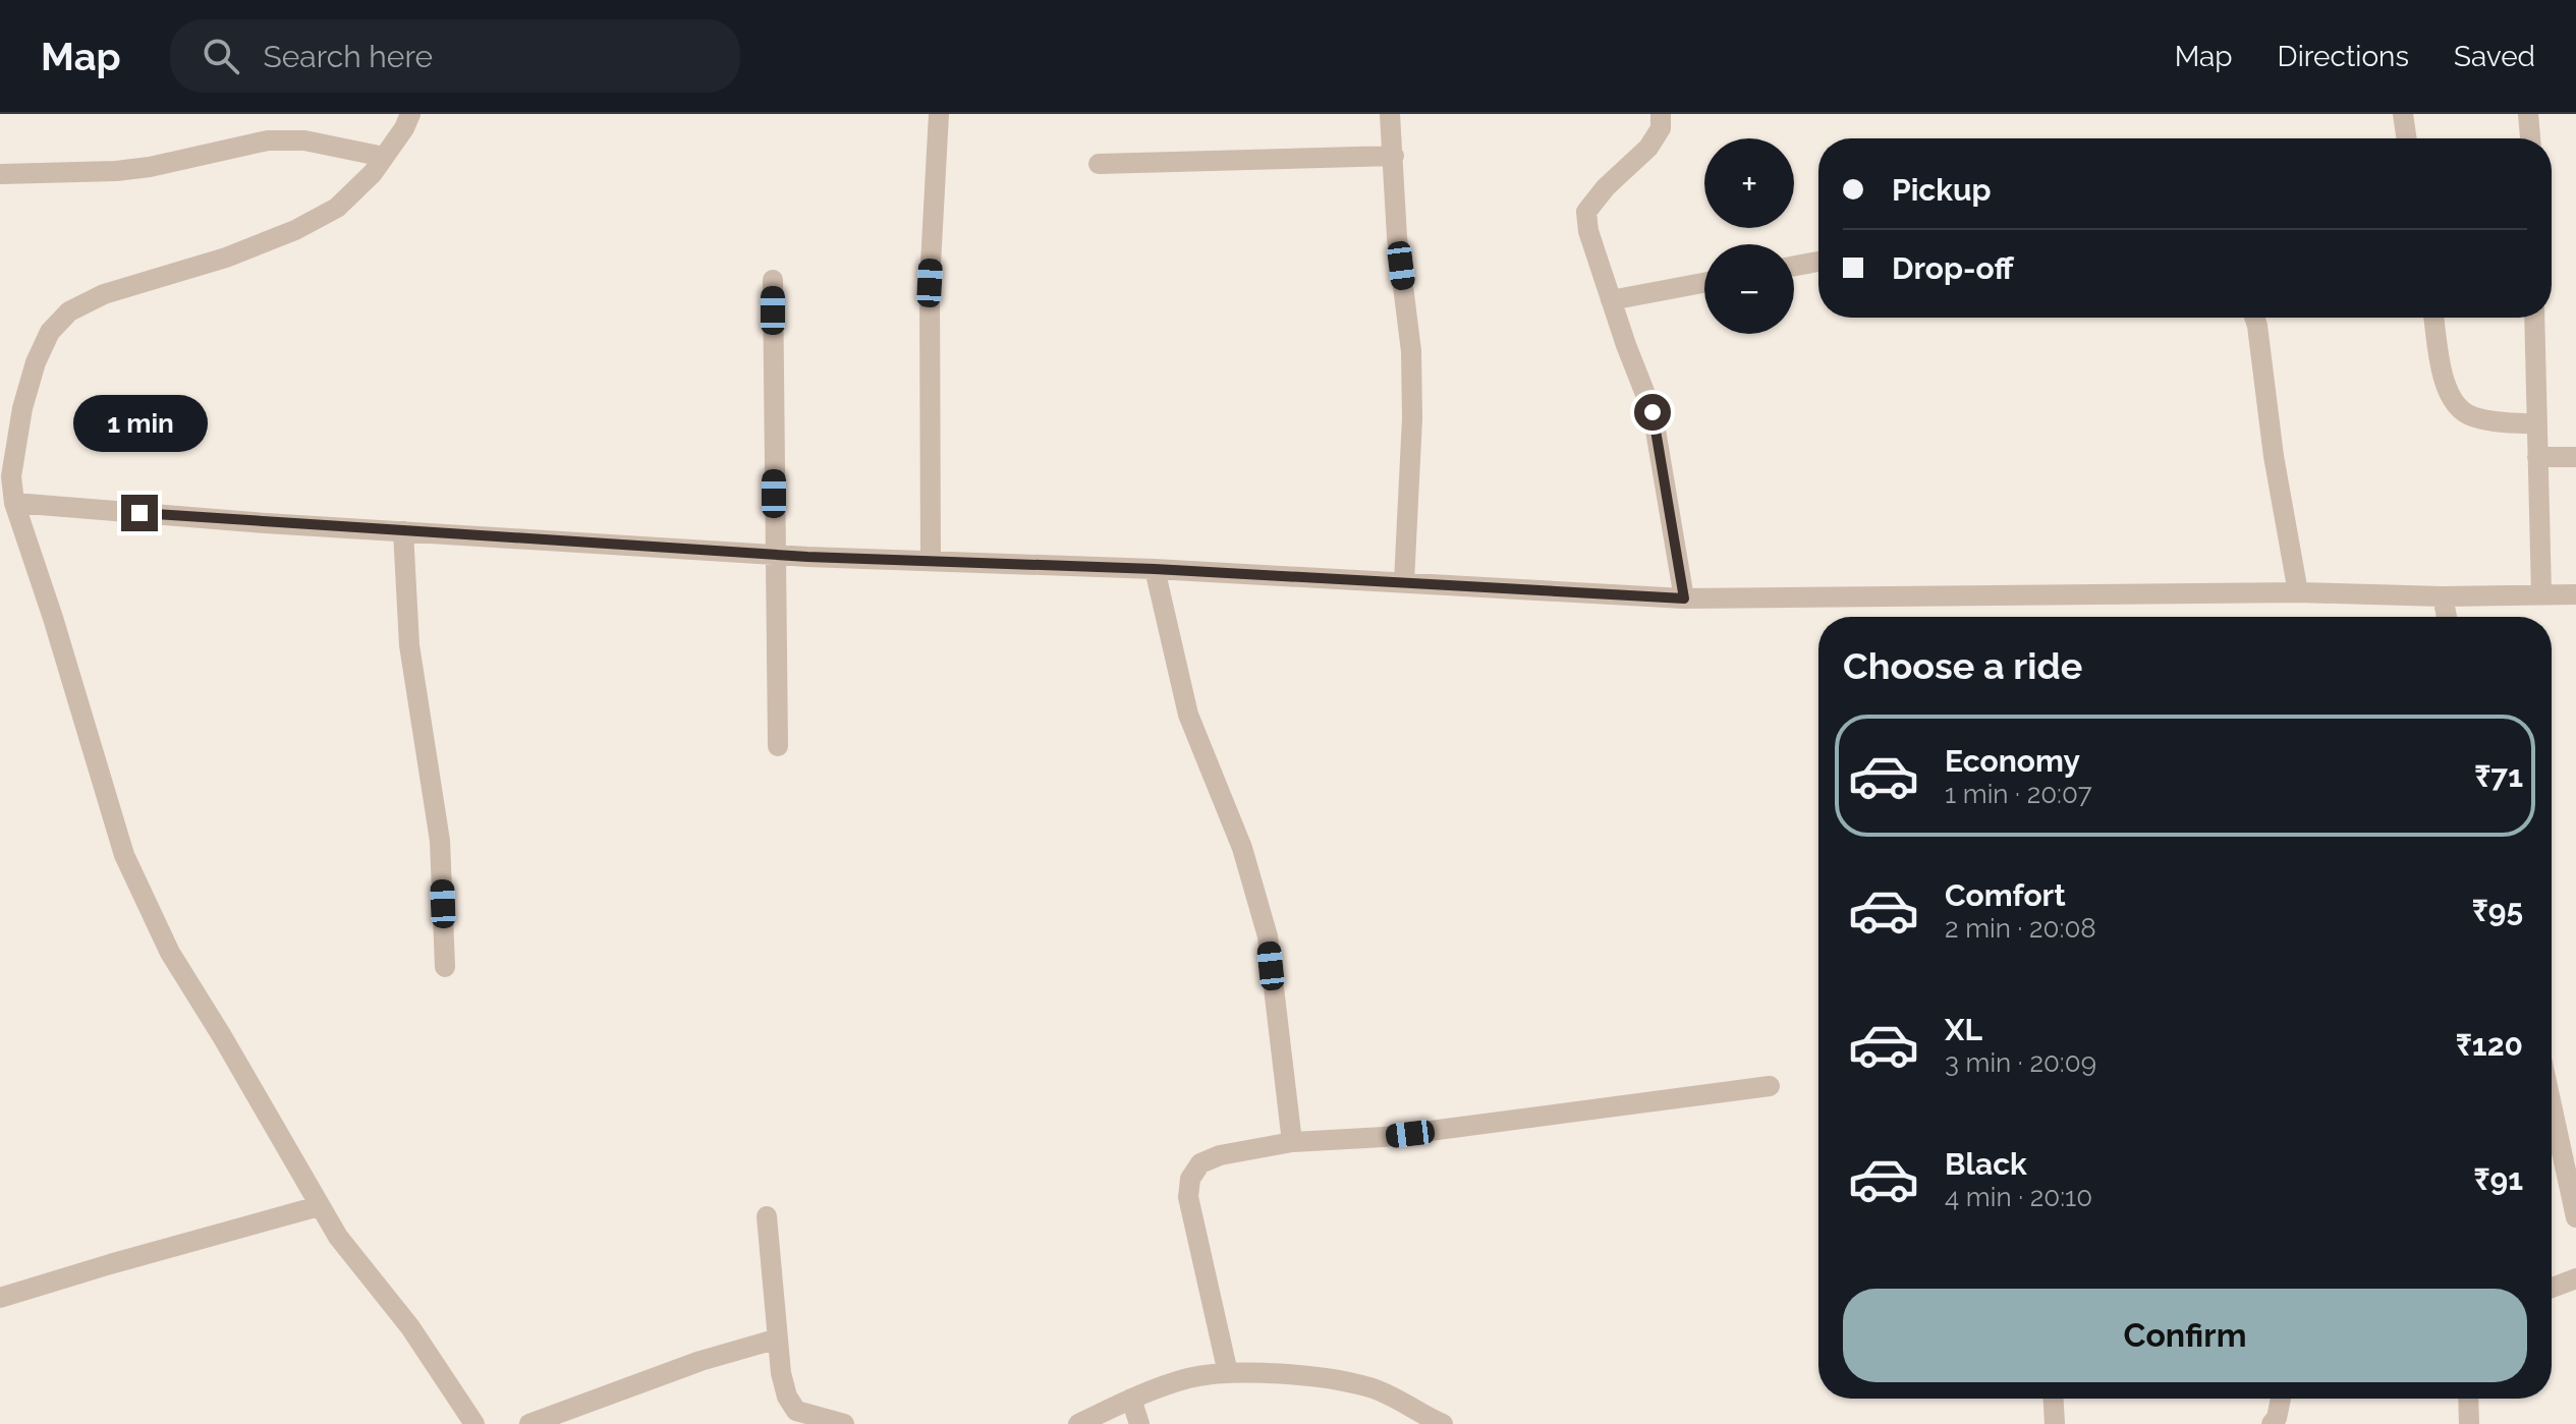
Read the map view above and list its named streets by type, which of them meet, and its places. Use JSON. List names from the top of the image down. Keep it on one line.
{"page":{"header":"Map","search":"Search here","nav":["Map","Directions","Saved"],"map_buttons":["+","−"],"banner":["Pickup","Drop-off"],"bubble":"1 min","heading":"Choose a ride","list":[{"name":"Economy","note":"1 min · 20:07","value":"₹71"},{"name":"Comfort","note":"2 min · 20:08","value":"₹95"},{"name":"XL","note":"3 min · 20:09","value":"₹120"},{"name":"Black","note":"4 min · 20:10","value":"₹91"}],"buttons":"Confirm"}}
